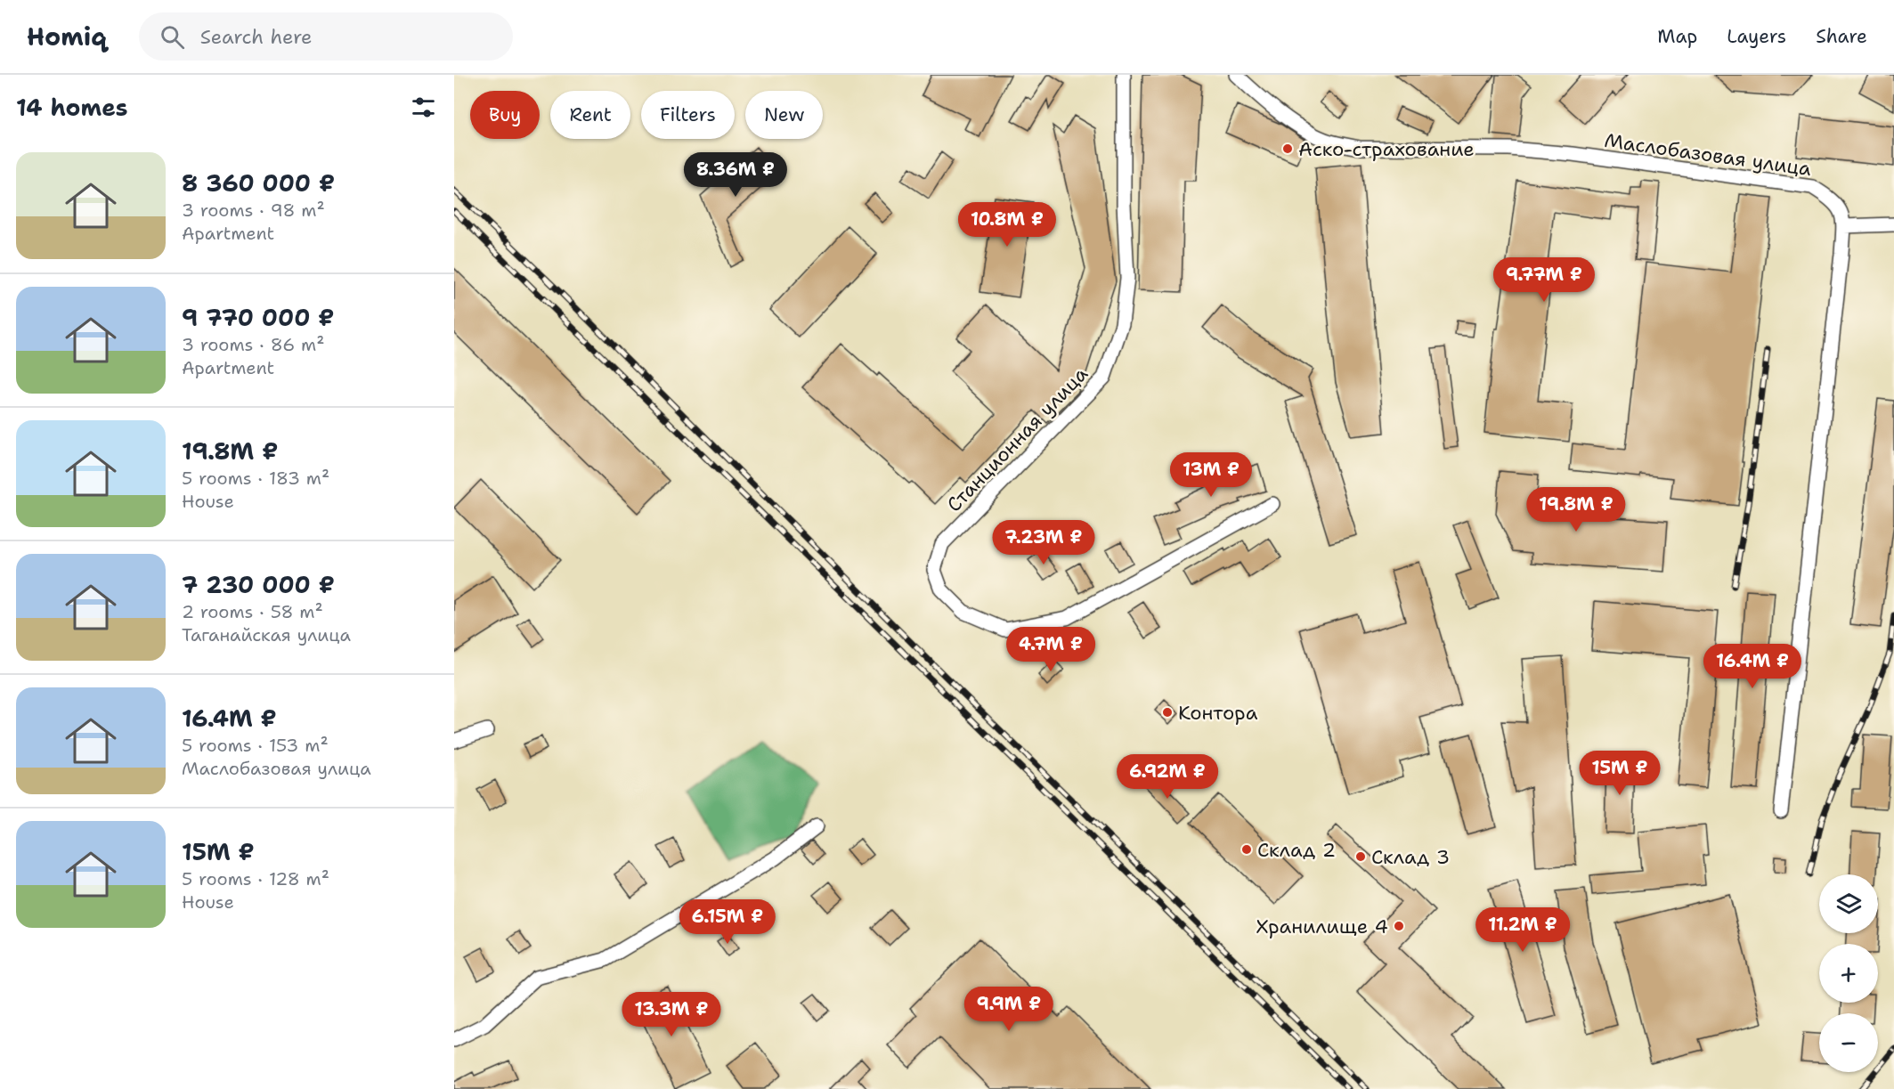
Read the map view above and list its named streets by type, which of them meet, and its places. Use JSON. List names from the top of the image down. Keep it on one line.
{"streets":{"street":["Маслобазовая улица","Станционная улица"]},"places":["Аско-страхование","Контора","Склад 2","Склад 3","Хранилище 4"],"page":{"header":"Homiq","search":"Search here","nav":["Map","Layers","Share"],"heading":"14 homes","chip":["Buy","Rent","Filters","New"],"list":[{"name":"8 360 000 ₽","note":"3 rooms · 98 m² · Apartment"},{"name":"9 770 000 ₽","note":"3 rooms · 86 m² · Apartment"},{"name":"19.8M ₽","note":"5 rooms · 183 m² · House"},{"name":"7 230 000 ₽","note":"2 rooms · 58 m² · Таганайская улица"},{"name":"16.4M ₽","note":"5 rooms · 153 m² · Маслобазовая улица"},{"name":"15M ₽","note":"5 rooms · 128 m² · House"}],"price":["8.36M ₽","10.8M ₽","9.77M ₽","13M ₽","19.8M ₽","7.23M ₽","4.7M ₽","16.4M ₽","15M ₽","6.92M ₽","6.15M ₽","11.2M ₽","9.9M ₽","13.3M ₽"],"map_buttons":["+","−"]}}
